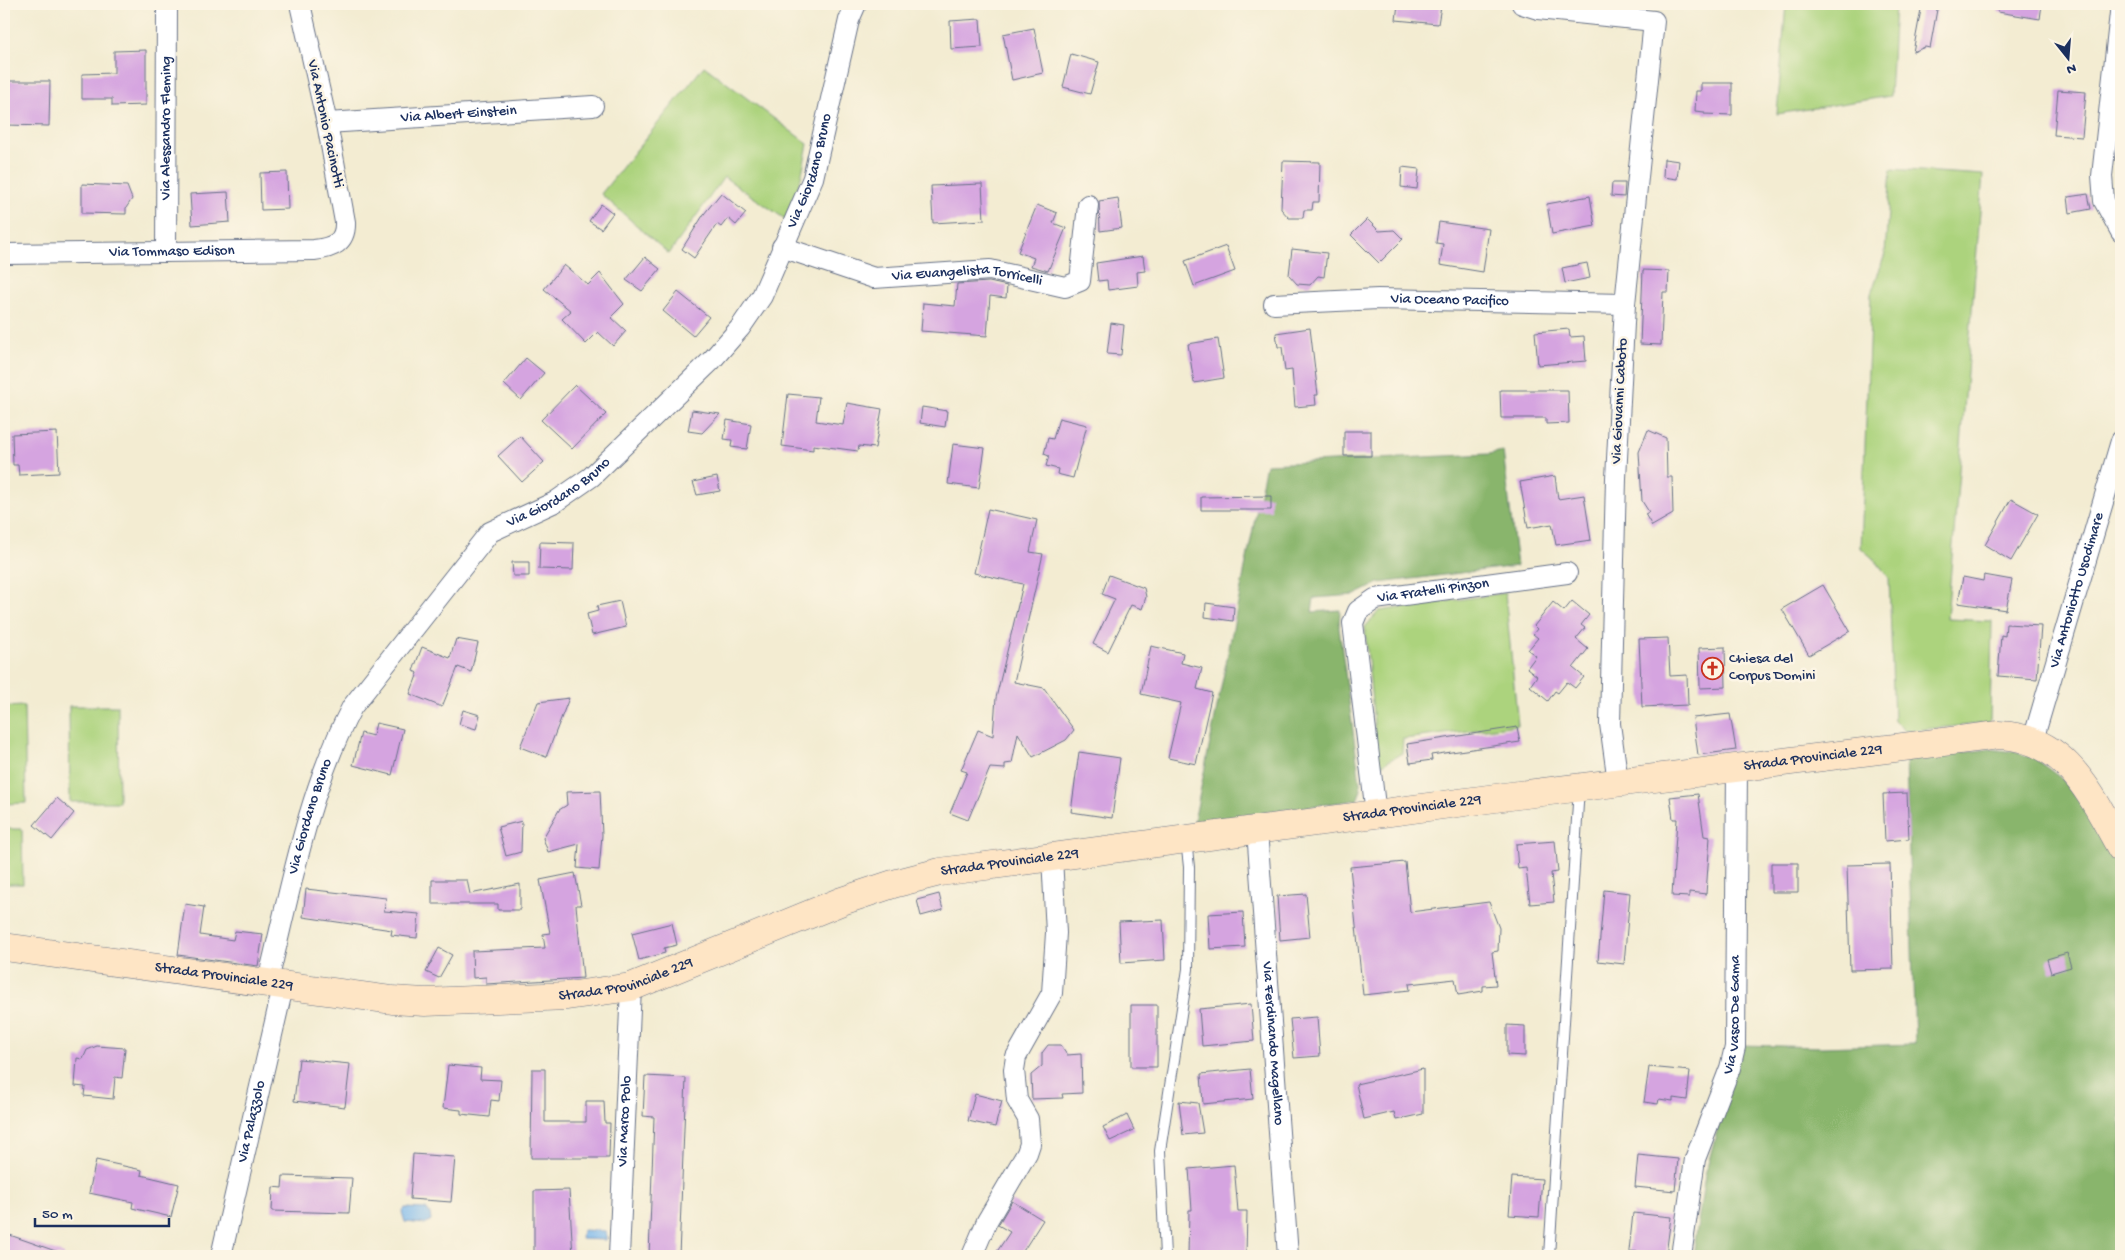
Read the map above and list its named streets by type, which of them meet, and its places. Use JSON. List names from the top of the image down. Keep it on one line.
{"streets":{"street":["Via Albert Einstein","Via Antonio Pacinotti","Via Alessandro Fleming","Via Giordano Bruno","Via Tommaso Edison","Via Evangelista Torricelli","Via Oceano Pacifico","Via Giovanni Caboto","Via Antoniotto Usodimare","Via Fratelli Pinzon","Strada Provinciale 229","Via Vasco De Gama","Via Ferdinando Magellano","Via Marco Polo","Via Palazzolo"]},"crossings":[["Via Albert Einstein","Via Antonio Pacinotti"],["Via Antonio Pacinotti","Via Tommaso Edison"],["Via Alessandro Fleming","Via Tommaso Edison"],["Via Giordano Bruno","Via Evangelista Torricelli"],["Via Giordano Bruno","Strada Provinciale 229"],["Via Giordano Bruno","Via Palazzolo"],["Via Oceano Pacifico","Via Giovanni Caboto"],["Via Giovanni Caboto","Strada Provinciale 229"],["Via Antoniotto Usodimare","Strada Provinciale 229"],["Via Fratelli Pinzon","Strada Provinciale 229"],["Strada Provinciale 229","Via Vasco De Gama"],["Strada Provinciale 229","Via Ferdinando Magellano"],["Strada Provinciale 229","Via Marco Polo"],["Strada Provinciale 229","Via Palazzolo"]],"places":{"church":["Chiesa del Corpus Domini"]},"scale_bar":"50 m","north":"bottom"}
